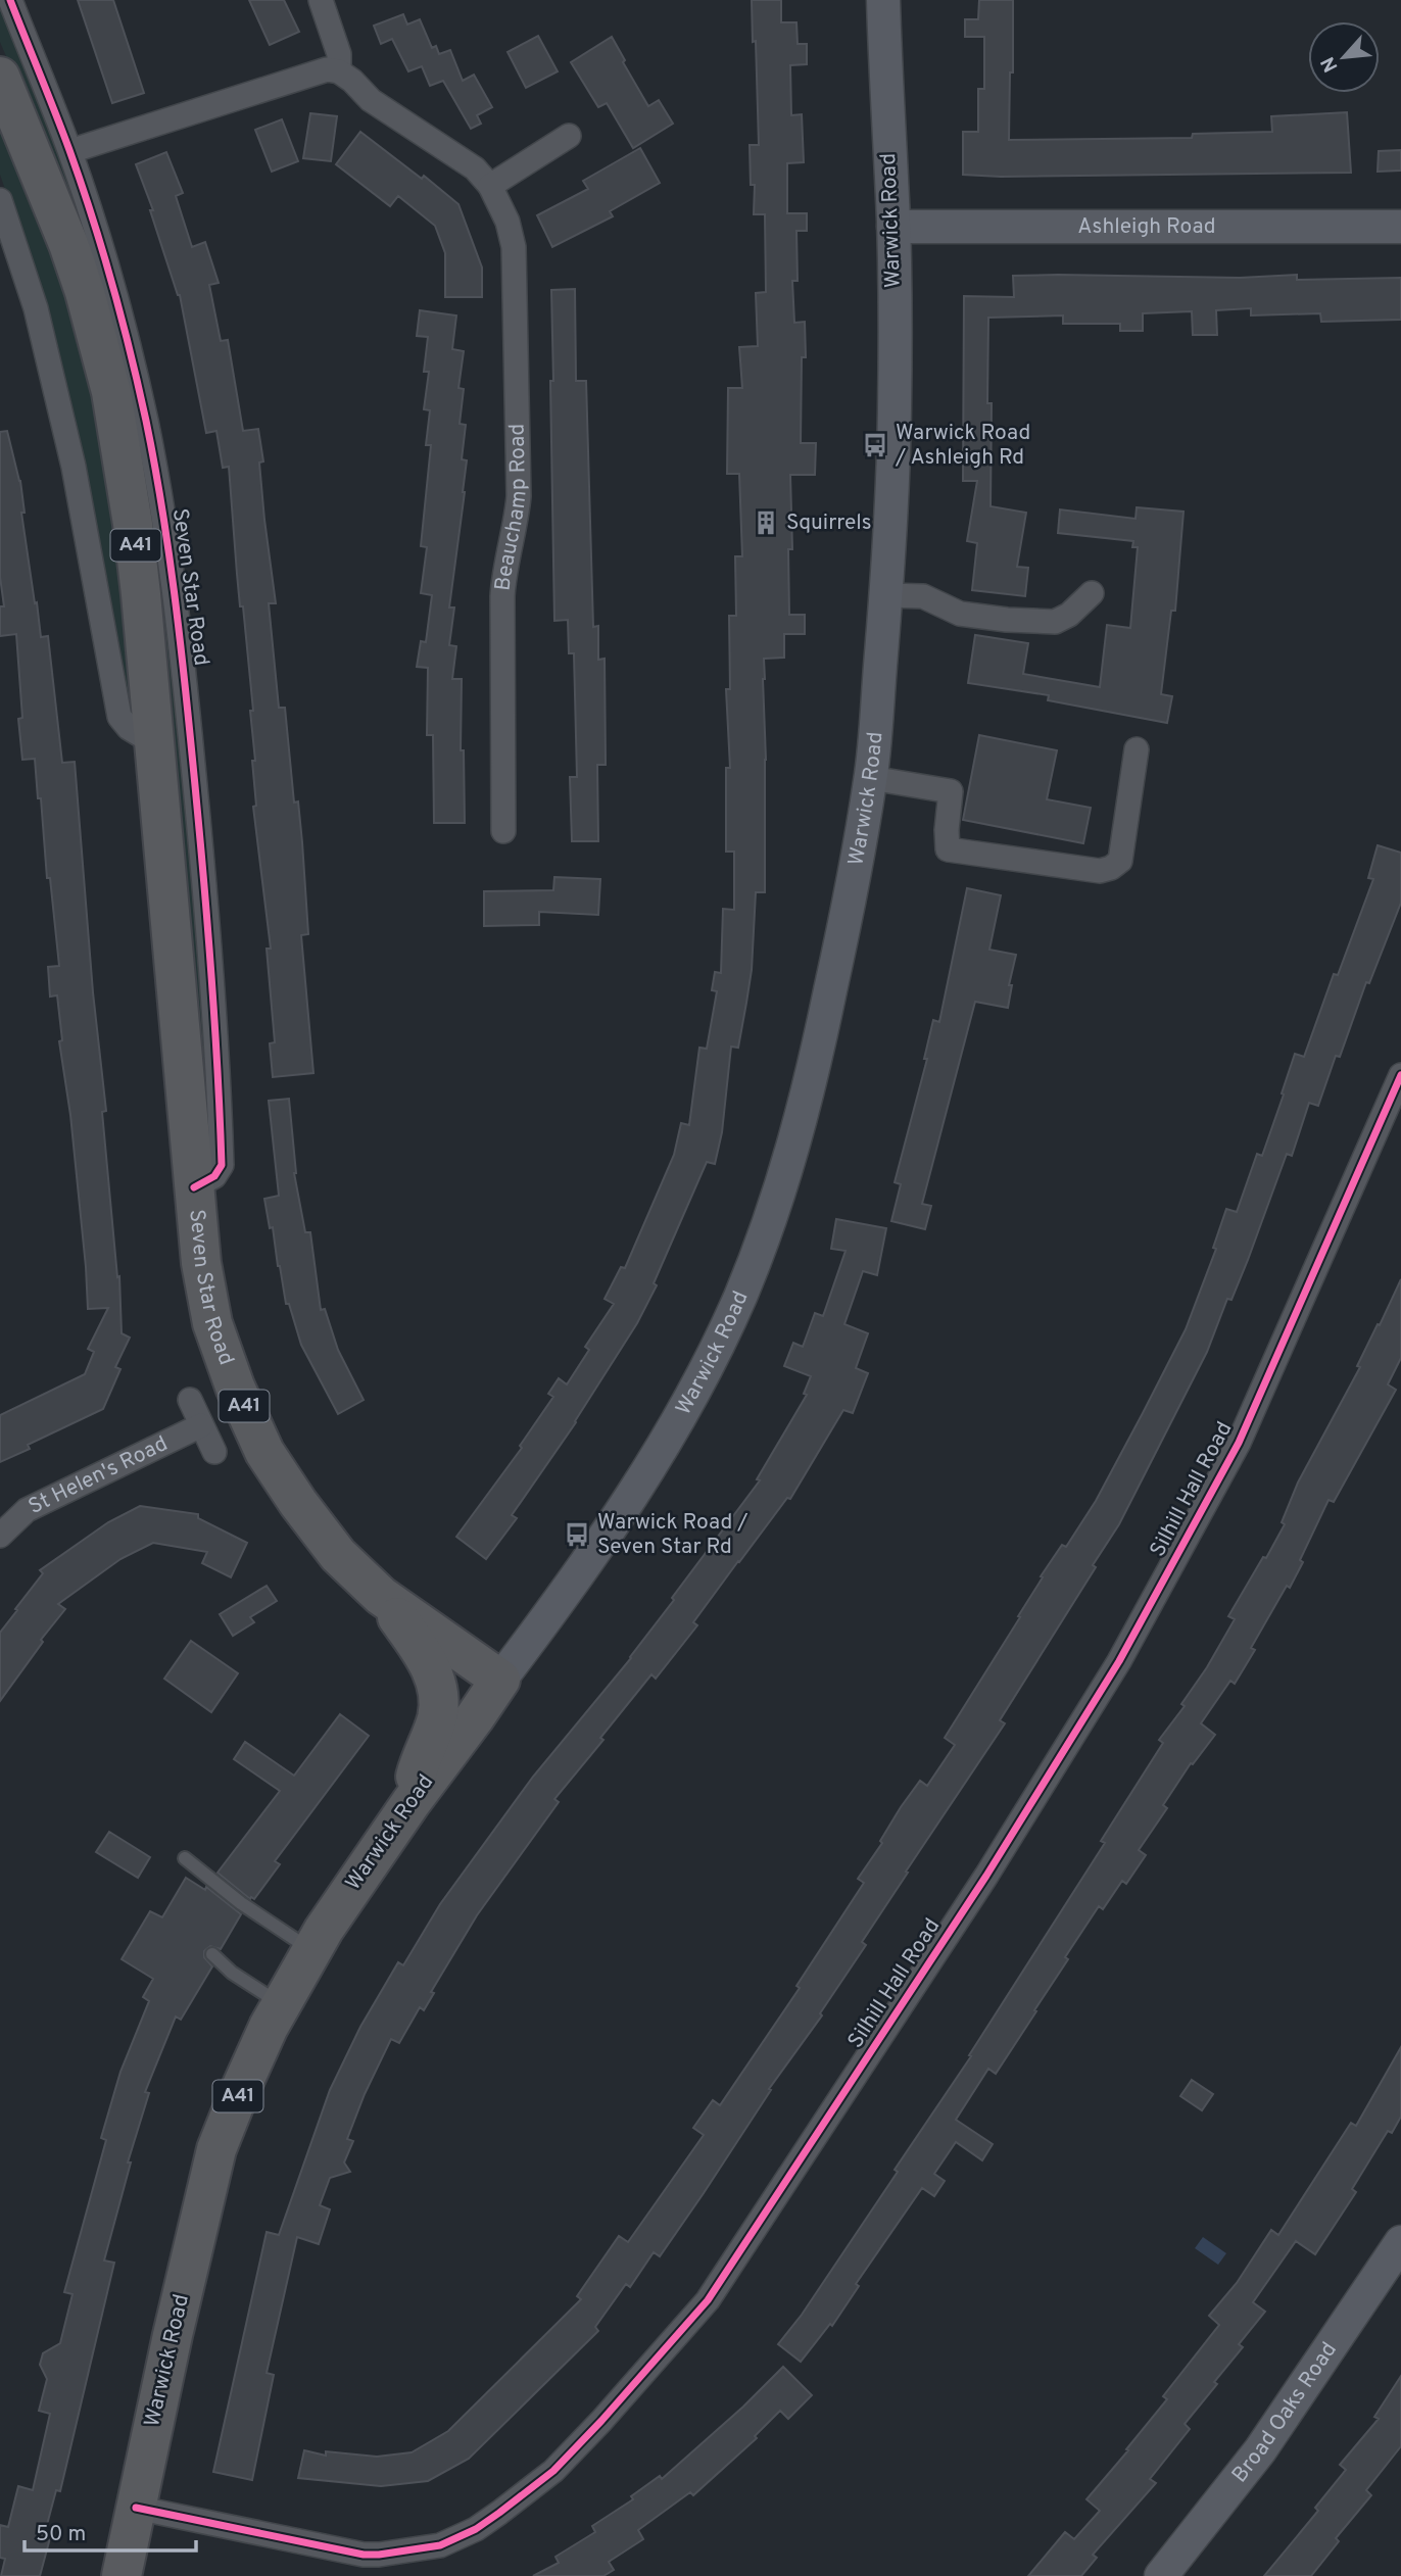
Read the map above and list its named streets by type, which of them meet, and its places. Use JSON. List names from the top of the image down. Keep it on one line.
{"streets":{"highway":["Warwick Road","A41","Seven Star Road"],"main road":["Ashleigh Road","Broad Oaks Road"],"street":["Beauchamp Road","St Helen's Road","Silhill Hall Road"]},"crossings":[["Warwick Road","Ashleigh Road"],["Warwick Road","Seven Star Road"],["Warwick Road","Silhill Hall Road"]],"places":{"bus stop":["Warwick Road / Ashleigh Rd","Warwick Road / Seven Star Rd"],"building":["Squirrels"]},"scale_bar":"50 m","north":"bottom left"}
